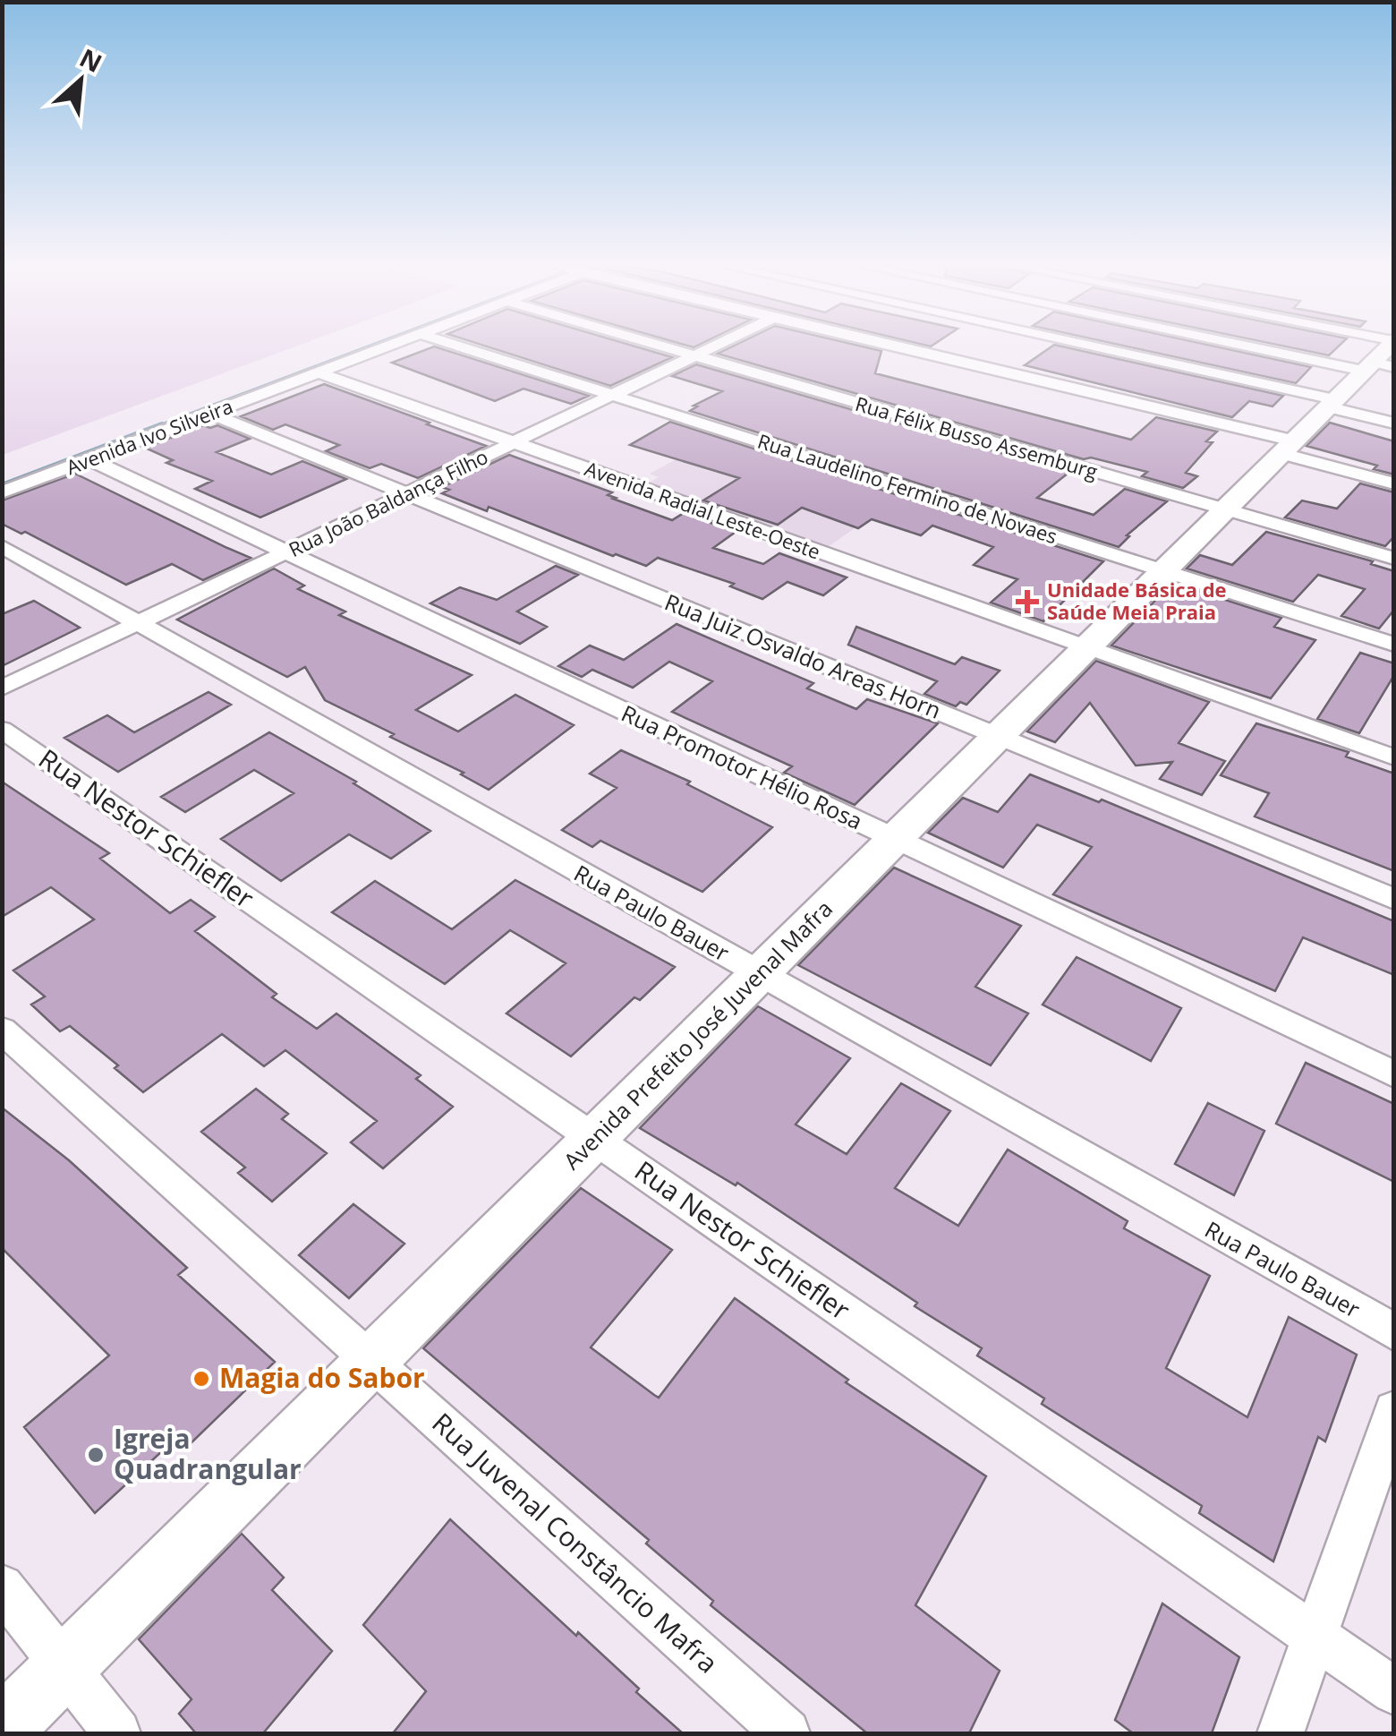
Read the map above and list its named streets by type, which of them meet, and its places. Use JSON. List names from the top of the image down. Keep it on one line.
{"streets":{"main road":["Avenida Prefeito José Juvenal Mafra"],"street":["Avenida Ivo Silveira","Rua Félix Busso Assemburg","Rua Laudelino Fermino de Novaes","Rua João Baldança Filho","Avenida Radial Leste-Oeste","Rua Juiz Osvaldo Areas Horn","Rua Promotor Hélio Rosa","Rua Nestor Schiefler","Rua Paulo Bauer","Rua Juvenal Constâncio Mafra"]},"crossings":[["Avenida Ivo Silveira","Avenida Radial Leste-Oeste"],["Avenida Ivo Silveira","Rua Juiz Osvaldo Areas Horn"],["Avenida Ivo Silveira","Rua Promotor Hélio Rosa"],["Rua Félix Busso Assemburg","Rua João Baldança Filho"],["Rua Félix Busso Assemburg","Avenida Prefeito José Juvenal Mafra"],["Rua Laudelino Fermino de Novaes","Rua João Baldança Filho"],["Rua Laudelino Fermino de Novaes","Avenida Prefeito José Juvenal Mafra"],["Rua João Baldança Filho","Avenida Radial Leste-Oeste"],["Rua João Baldança Filho","Rua Juiz Osvaldo Areas Horn"],["Rua João Baldança Filho","Rua Promotor Hélio Rosa"],["Rua João Baldança Filho","Rua Paulo Bauer"],["Avenida Radial Leste-Oeste","Avenida Prefeito José Juvenal Mafra"],["Rua Juiz Osvaldo Areas Horn","Avenida Prefeito José Juvenal Mafra"],["Rua Promotor Hélio Rosa","Avenida Prefeito José Juvenal Mafra"],["Rua Nestor Schiefler","Avenida Prefeito José Juvenal Mafra"],["Rua Paulo Bauer","Avenida Prefeito José Juvenal Mafra"],["Avenida Prefeito José Juvenal Mafra","Rua Juvenal Constâncio Mafra"]],"places":{"health":["Unidade Básica de Saúde Meia Praia"],"other":["Magia do Sabor","Igreja Quadrangular"]},"north":"top right"}
